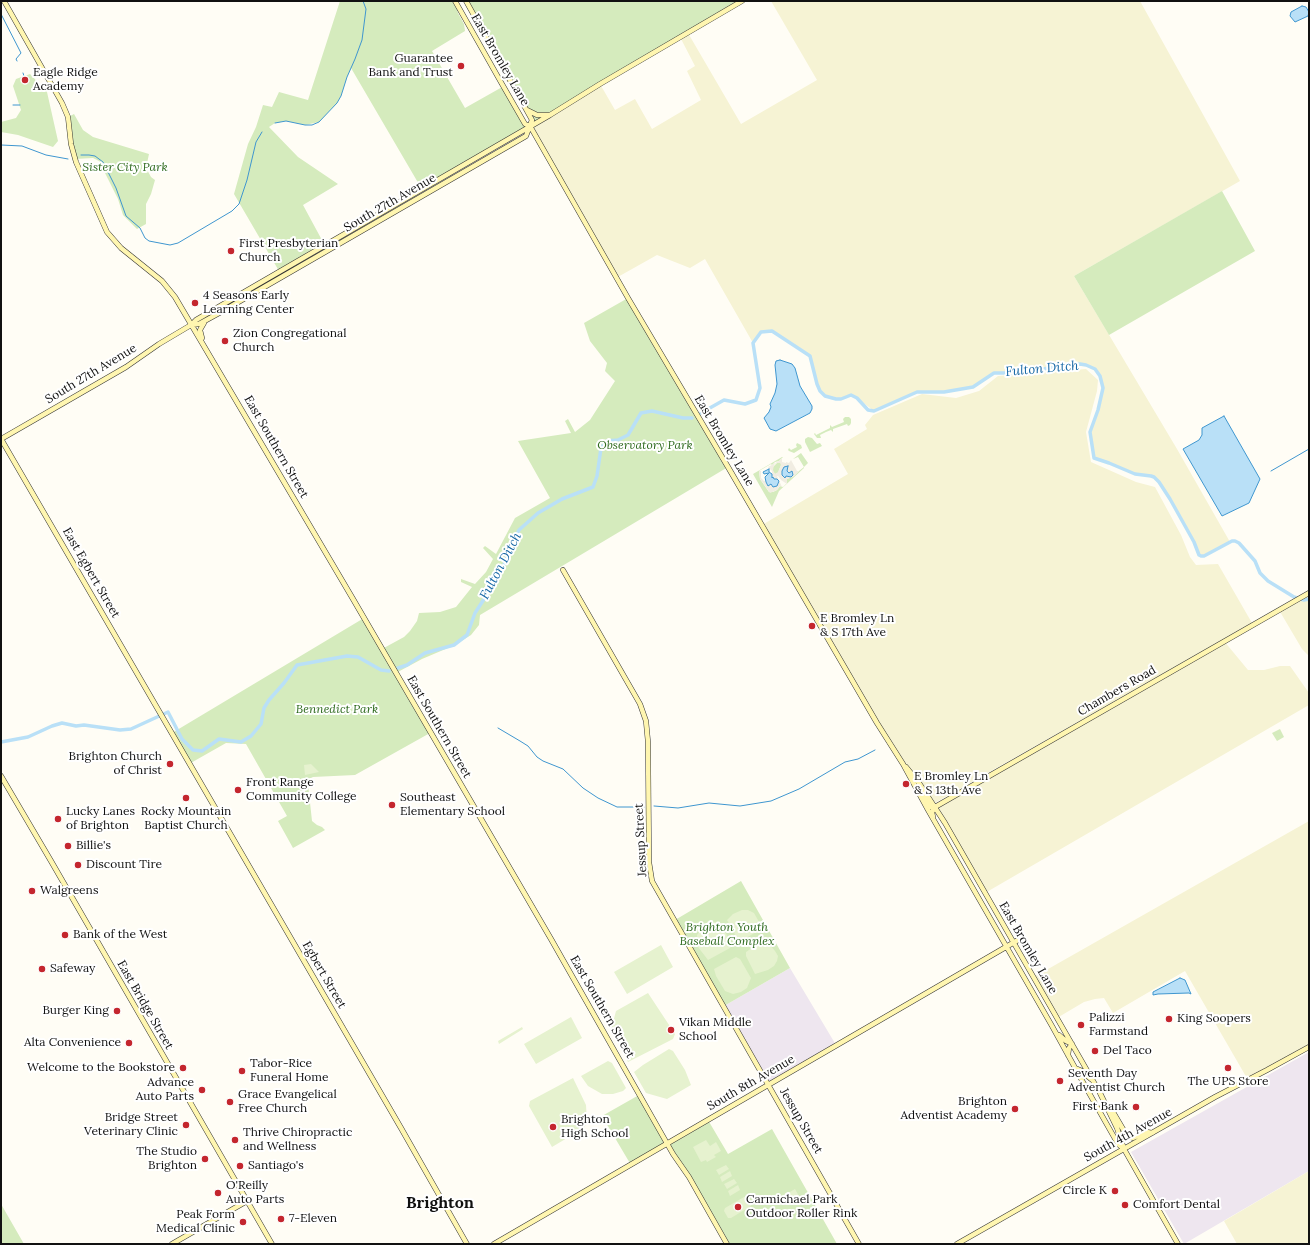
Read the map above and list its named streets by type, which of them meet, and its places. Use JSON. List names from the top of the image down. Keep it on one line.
{"streets":{"street":["East Bromley Lane","South 27th Avenue","East Southern Street","East Egbert Street","Chambers Road","Jessup Street","Egbert Street","East Bridge Street","South 8th Avenue","South 4th Avenue"]},"crossings":[["East Bromley Lane","South 27th Avenue"],["East Bromley Lane","Chambers Road"],["East Bromley Lane","South 8th Avenue"],["East Bromley Lane","South 4th Avenue"],["South 27th Avenue","East Southern Street"],["South 27th Avenue","East Egbert Street"],["East Southern Street","South 8th Avenue"],["East Egbert Street","Egbert Street"],["Jessup Street","South 8th Avenue"]],"districts":["Brighton"],"water":["Fulton Ditch"],"parks":["Sister City Park","Observatory Park","Bennedict Park","Brighton Youth Baseball Complex"],"places":["Guarantee Bank and Trust","Eagle Ridge Academy","First Presbyterian Church","4 Seasons Early Learning Center","Zion Congregational Church","E Bromley Ln & S 17th Ave","Brighton Church of Christ","E Bromley Ln & S 13th Ave","Front Range Community College","Rocky Mountain Baptist Church","Southeast Elementary School","Lucky Lanes of Brighton","Billie's","Discount Tire","Walgreens","Bank of the West","Safeway","Burger King","King Soopers","Palizzi Farmstand","Vikan Middle School","Alta Convenience","Del Taco","Welcome to the Bookstore","The UPS Store","Tabor-Rice Funeral Home","Seventh Day Adventist Church","Advance Auto Parts","Grace Evangelical Free Church","First Bank","Brighton Adventist Academy","Bridge Street Veterinary Clinic","Brighton High School","Thrive Chiropractic and Wellness","The Studio Brighton","Santiago's","Circle K","O'Reilly Auto Parts","Comfort Dental","Carmichael Park Outdoor Roller Rink","7-Eleven","Peak Form Medical Clinic"]}
